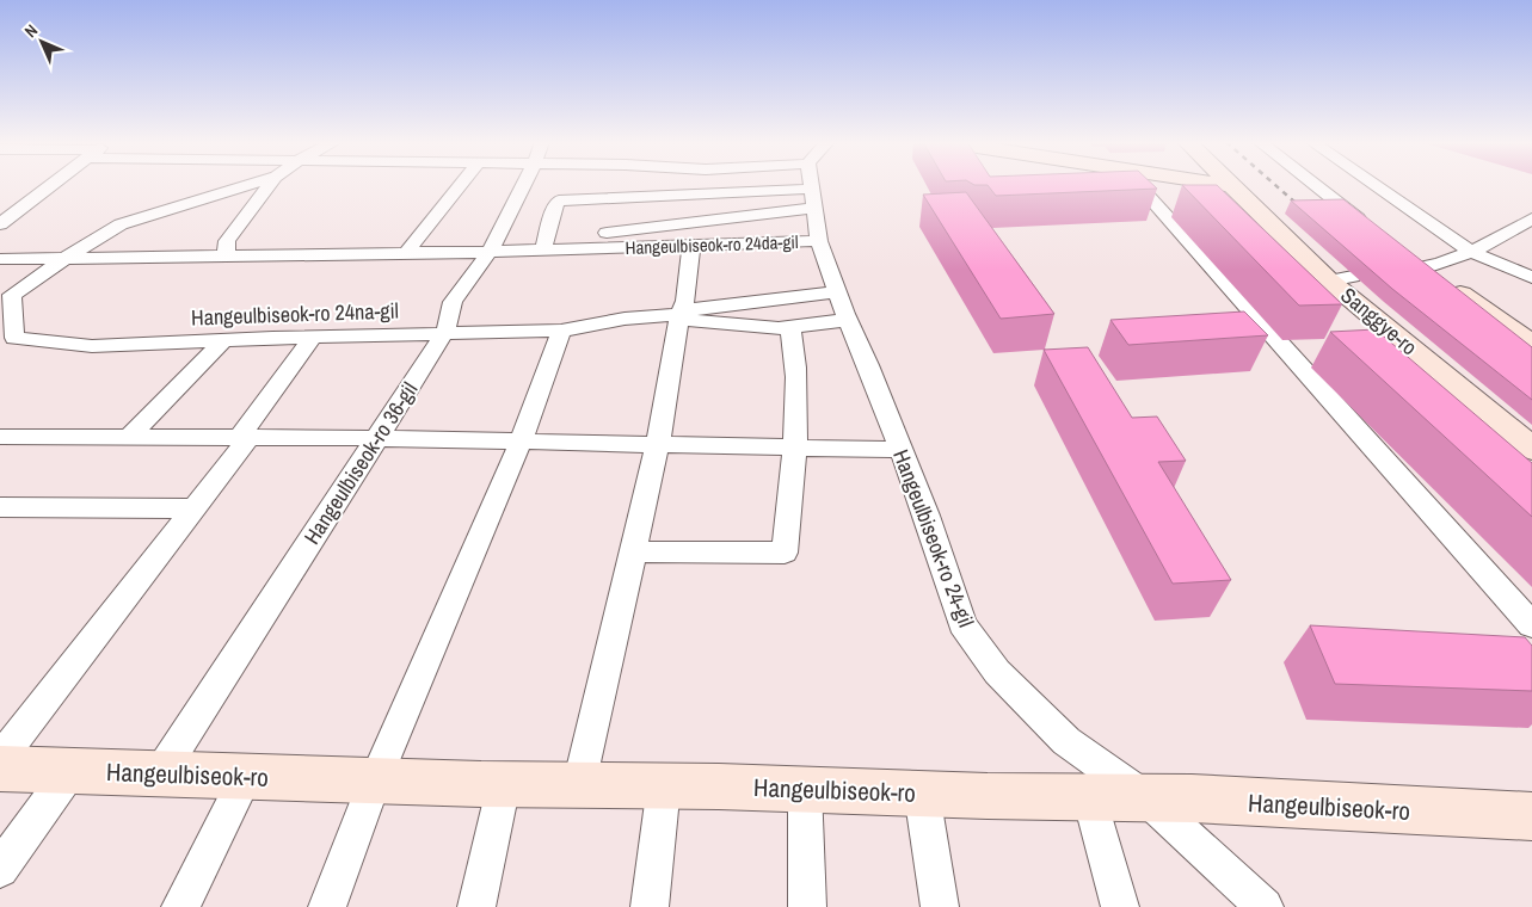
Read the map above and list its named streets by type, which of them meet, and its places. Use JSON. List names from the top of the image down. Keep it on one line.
{"streets":{"main road":["Sanggye-ro","Hangeulbiseok-ro"],"street":["Hangeulbiseok-ro 24da-gil","Hangeulbiseok-ro 24na-gil","Hangeulbiseok-ro 36-gil","Hangeulbiseok-ro 24-gil"]},"crossings":[["Hangeulbiseok-ro 24da-gil","Hangeulbiseok-ro 24na-gil"],["Hangeulbiseok-ro 24da-gil","Hangeulbiseok-ro 36-gil"],["Hangeulbiseok-ro 24da-gil","Hangeulbiseok-ro 24-gil"],["Hangeulbiseok-ro 24na-gil","Hangeulbiseok-ro 36-gil"],["Hangeulbiseok-ro 24na-gil","Hangeulbiseok-ro 24-gil"],["Hangeulbiseok-ro 36-gil","Hangeulbiseok-ro"],["Hangeulbiseok-ro 24-gil","Hangeulbiseok-ro"]],"north":"top left"}
